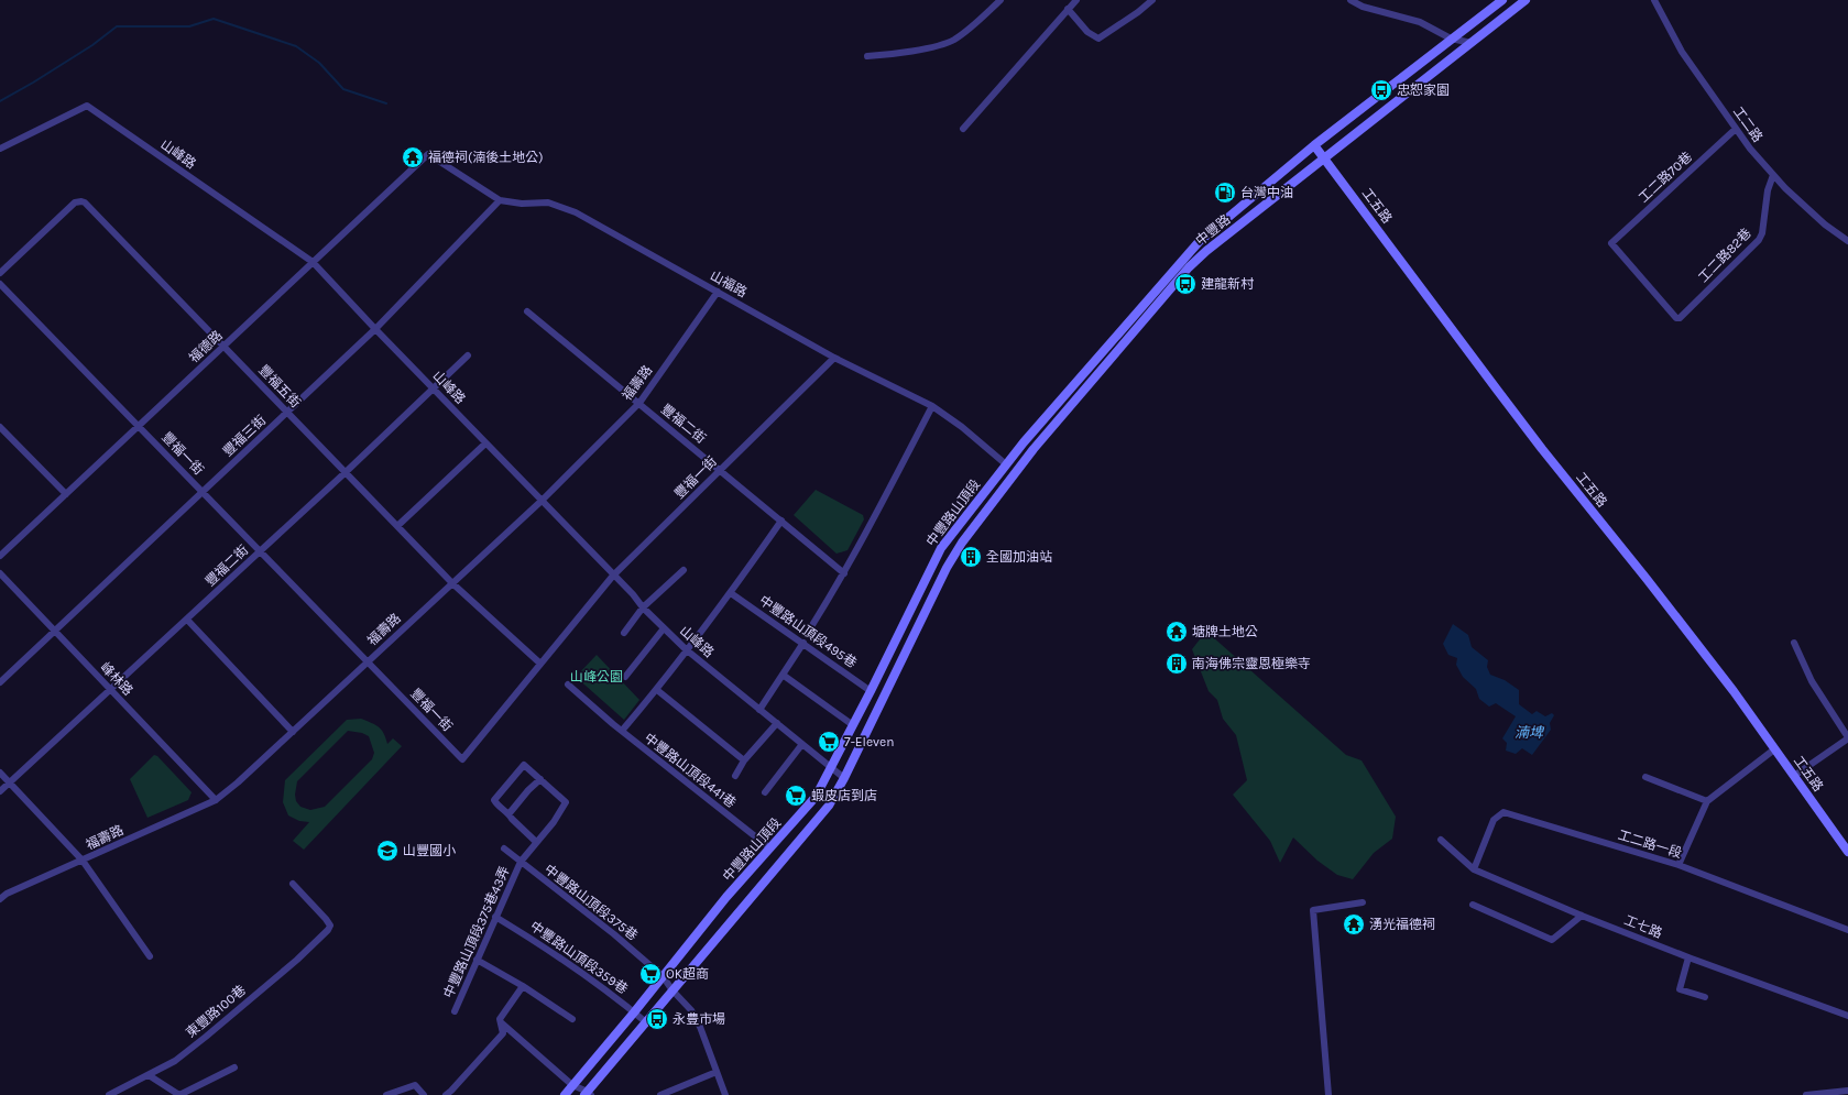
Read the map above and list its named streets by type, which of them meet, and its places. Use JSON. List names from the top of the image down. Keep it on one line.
{"streets":{"main road":["工五路","中豐路","中豐路山頂段"],"street":["工二路","山峰路","工二路70巷","工二路82巷","山福路","福德路","福壽路","豐福五街","豐福二街","豐福三街","豐福一街","中豐路山頂段495巷","峰林路","中豐路山頂段441巷","工二路一段","中豐路山頂段375巷","工七路","中豐路山頂段375巷43弄","中豐路山頂段359巷","東豐路100巷"]},"crossings":[["工二路","工二路70巷"],["工二路","工二路82巷"],["山峰路","福德路"],["山峰路","福壽路"],["山峰路","豐福二街"],["山峰路","豐福三街"],["山峰路","豐福一街"],["山峰路","中豐路山頂段"],["工二路70巷","工二路82巷"],["工五路","中豐路"],["中豐路","山福路"],["中豐路","中豐路山頂段"],["山福路","福德路"],["山福路","福壽路"],["山福路","豐福三街"],["山福路","豐福一街"],["山福路","中豐路山頂段"],["福德路","豐福五街"],["福德路","豐福一街"],["福壽路","豐福五街"],["福壽路","豐福二街"],["福壽路","豐福一街"],["福壽路","峰林路"],["豐福五街","豐福二街"],["豐福五街","豐福三街"],["豐福五街","豐福一街"],["豐福二街","豐福一街"],["豐福二街","峰林路"],["豐福三街","豐福一街"],["豐福三街","峰林路"],["中豐路山頂段","中豐路山頂段495巷"],["中豐路山頂段","中豐路山頂段441巷"],["中豐路山頂段","中豐路山頂段375巷"],["中豐路山頂段","中豐路山頂段359巷"],["工二路一段","工七路"],["中豐路山頂段375巷","中豐路山頂段375巷43弄"],["中豐路山頂段375巷43弄","中豐路山頂段359巷"]],"water":["湳埤"],"parks":["山峰公園"],"places":{"bus stop":["忠恕家園","建龍新村","永豊市場"],"temple":["福德祠(湳後土地公)","塘牌土地公","湧光福德祠"],"fuel station":["台灣中油"],"building":["全國加油站","南海佛宗靈恩極樂寺"],"supermarket":["7-Eleven","蝦皮店到店","OK超商"],"school or university":["山豐國小"]}}
